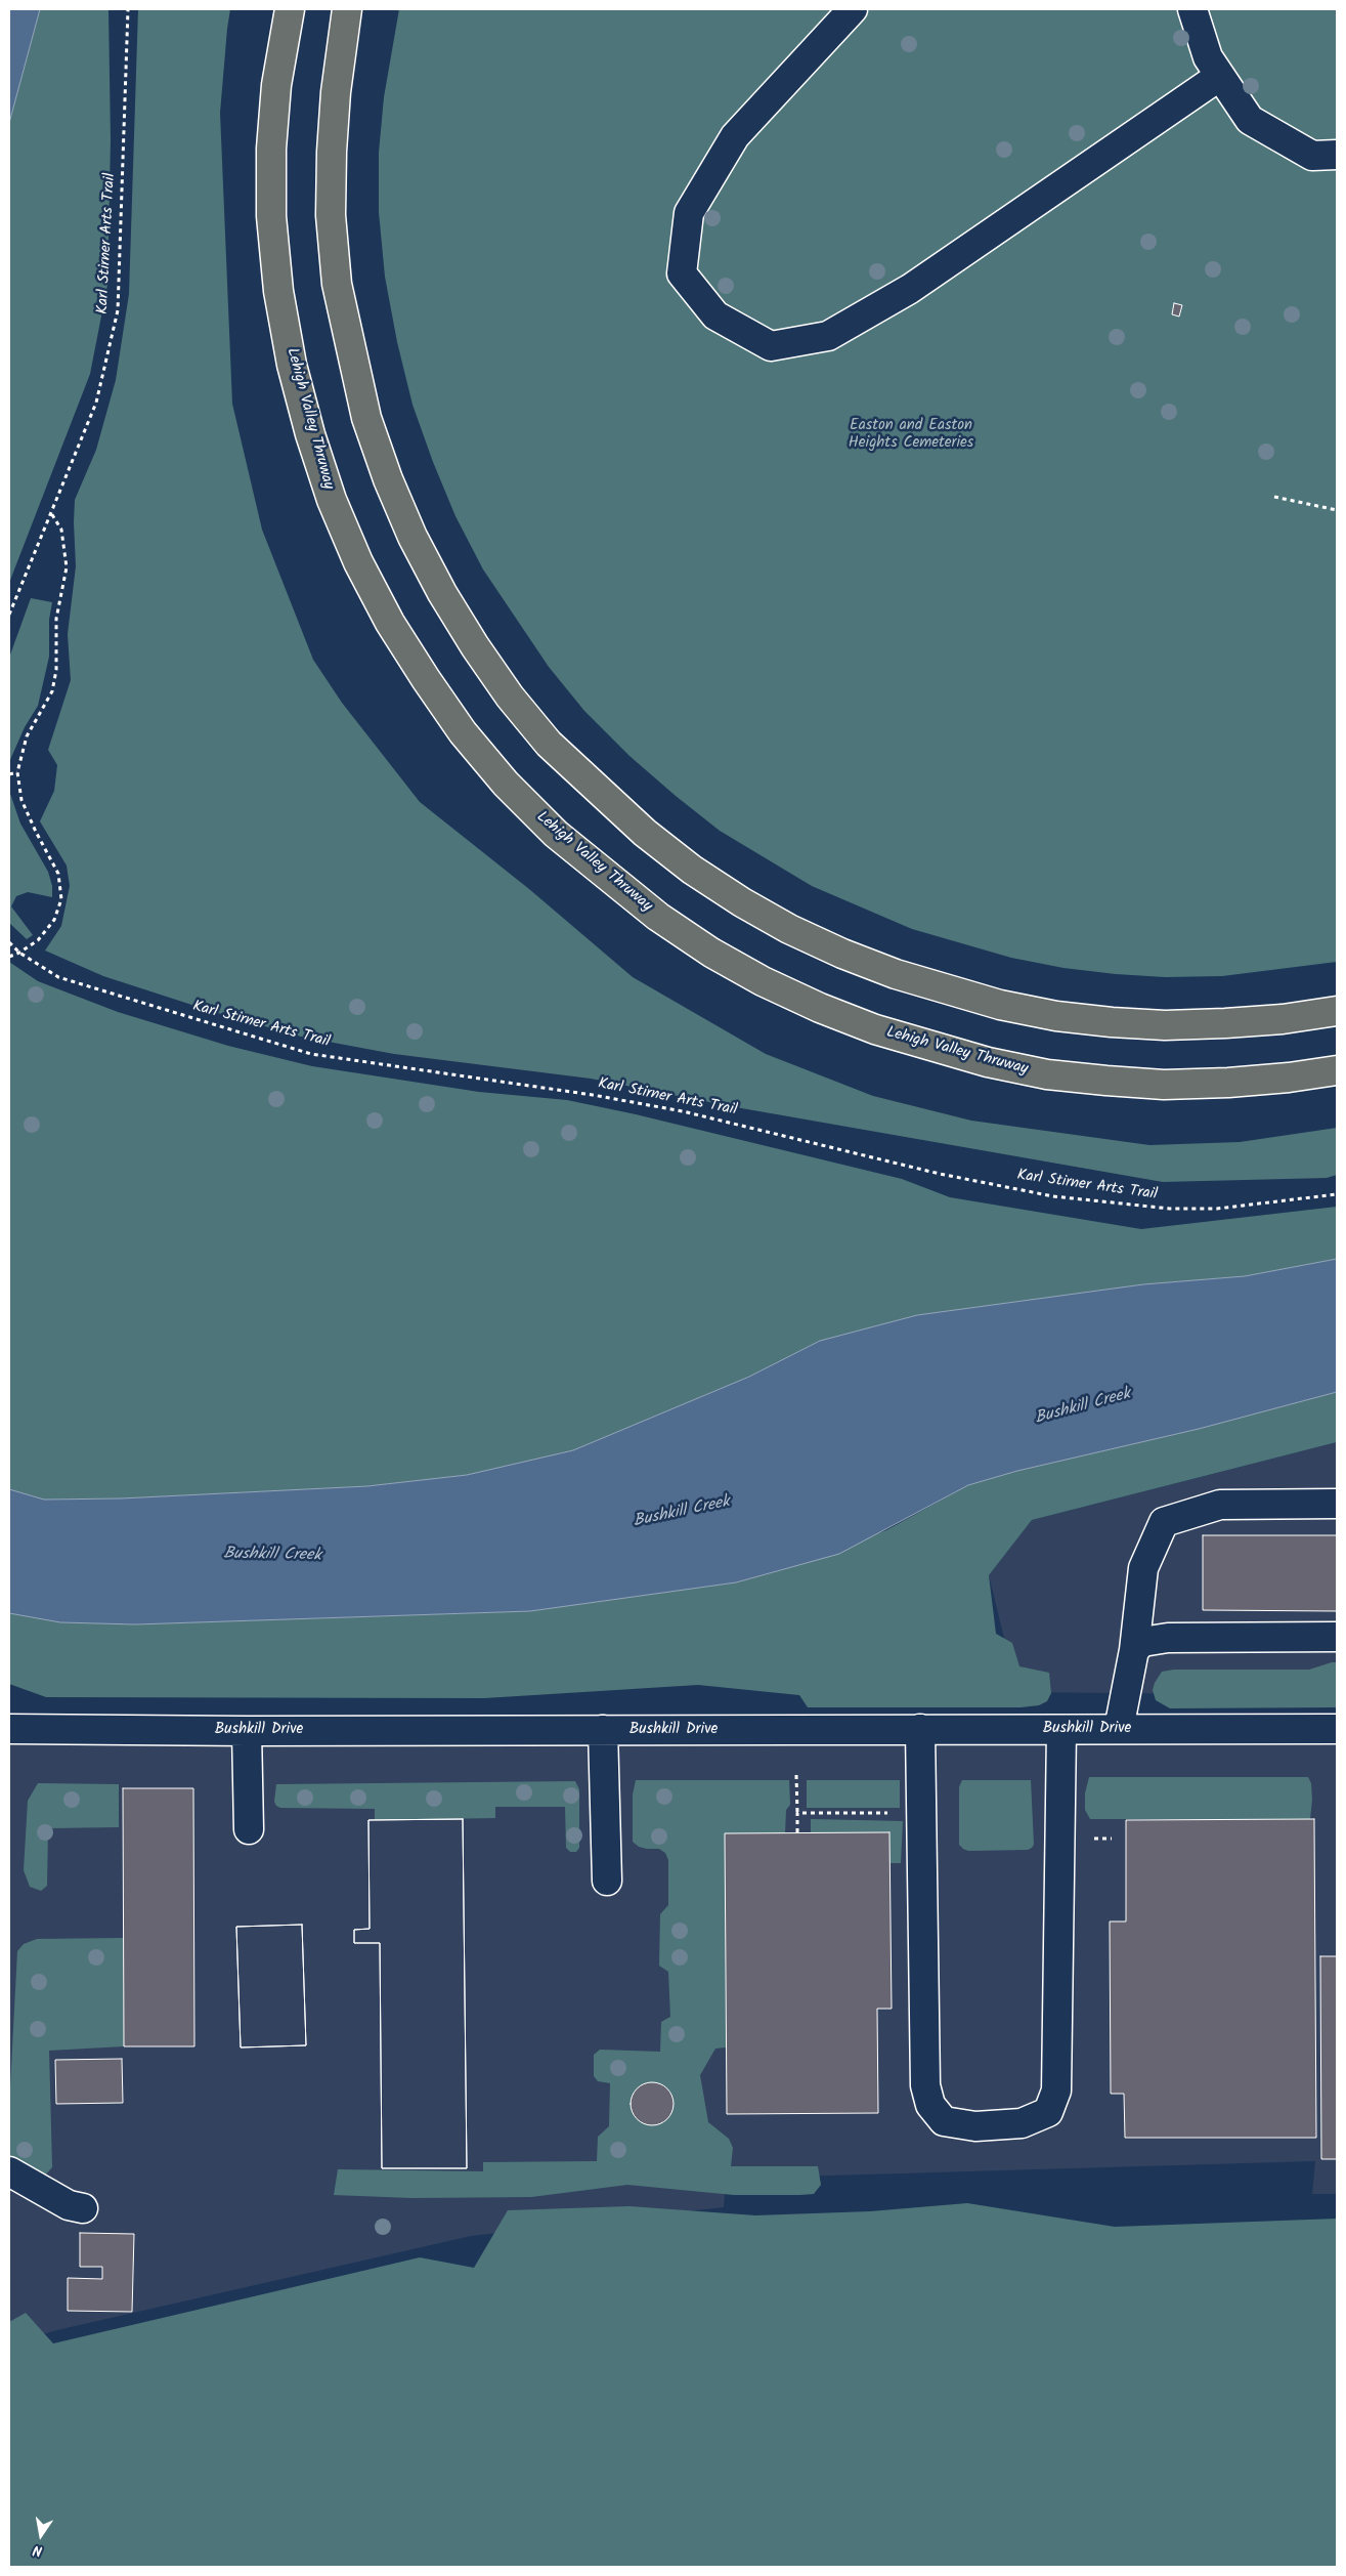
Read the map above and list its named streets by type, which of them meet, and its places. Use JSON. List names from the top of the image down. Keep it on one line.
{"streets":{"highway":["Lehigh Valley Thruway"],"street":["Bushkill Drive"],"path":["Karl Stirner Arts Trail"]},"water":["Bushkill Creek"],"parks":["Easton and Easton Heights Cemeteries"],"north":"bottom"}
